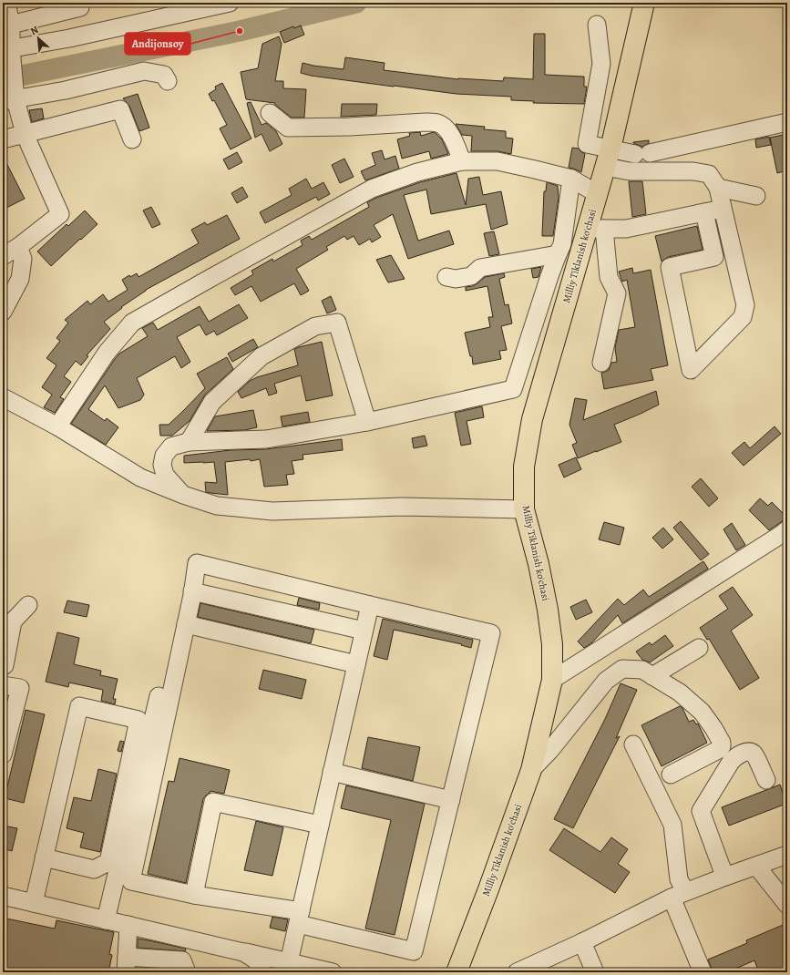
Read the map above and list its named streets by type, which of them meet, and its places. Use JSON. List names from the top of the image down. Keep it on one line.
{"streets":{"main road":["Milliy Tiklanish ko'chasi"]},"places":["Andijonsoy"],"north":"top left"}
